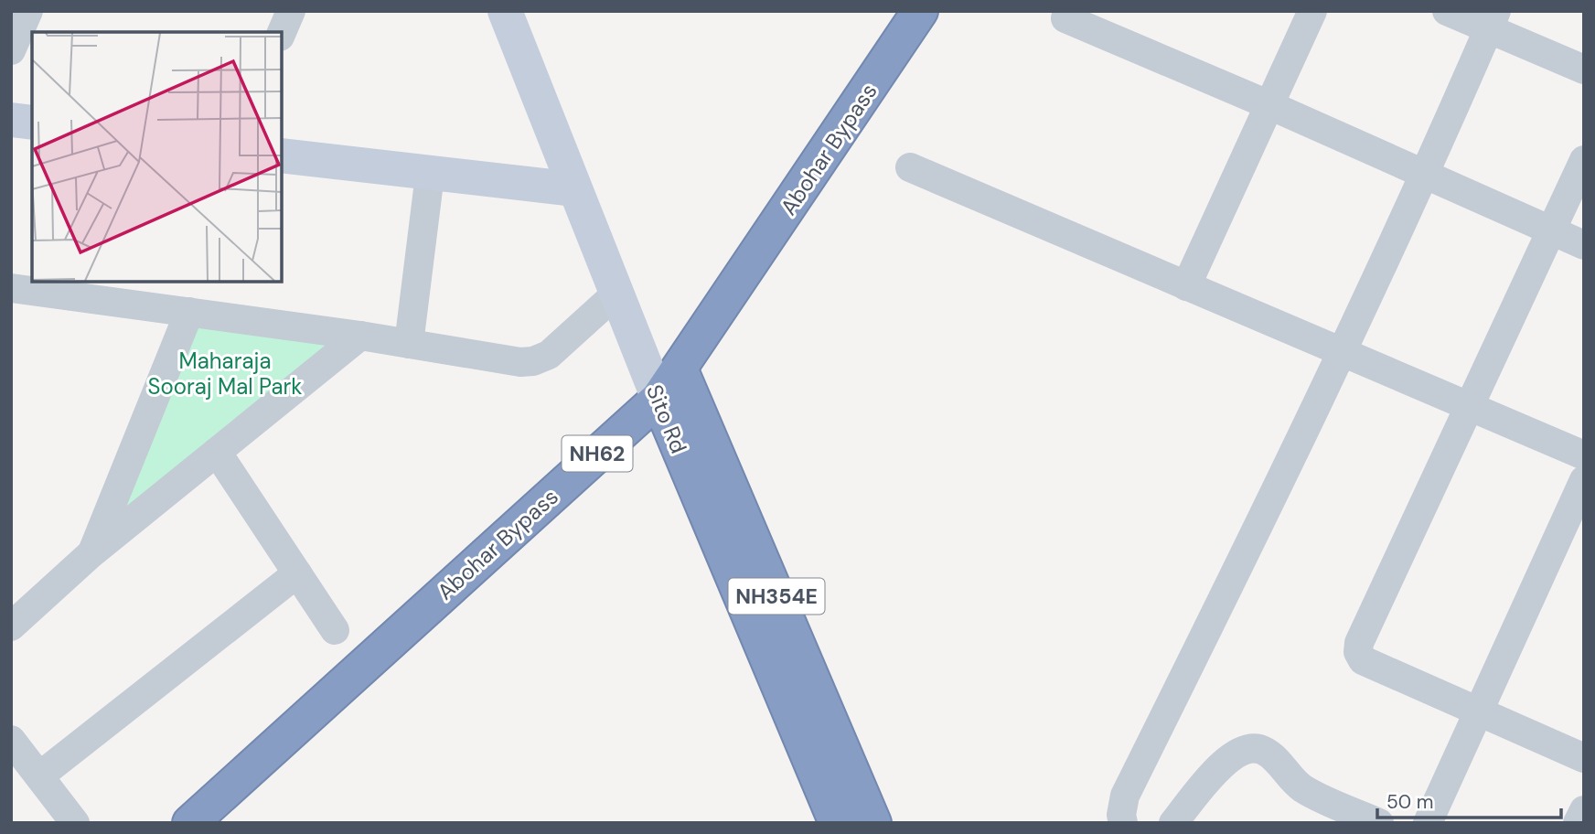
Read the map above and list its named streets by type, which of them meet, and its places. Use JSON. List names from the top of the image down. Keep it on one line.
{"streets":{"highway":["Abohar Bypass","Sito Rd","NH62","NH354E"]},"crossings":[["Abohar Bypass","Sito Rd"]],"parks":["Maharaja Sooraj Mal Park"],"scale_bar":"50 m"}
